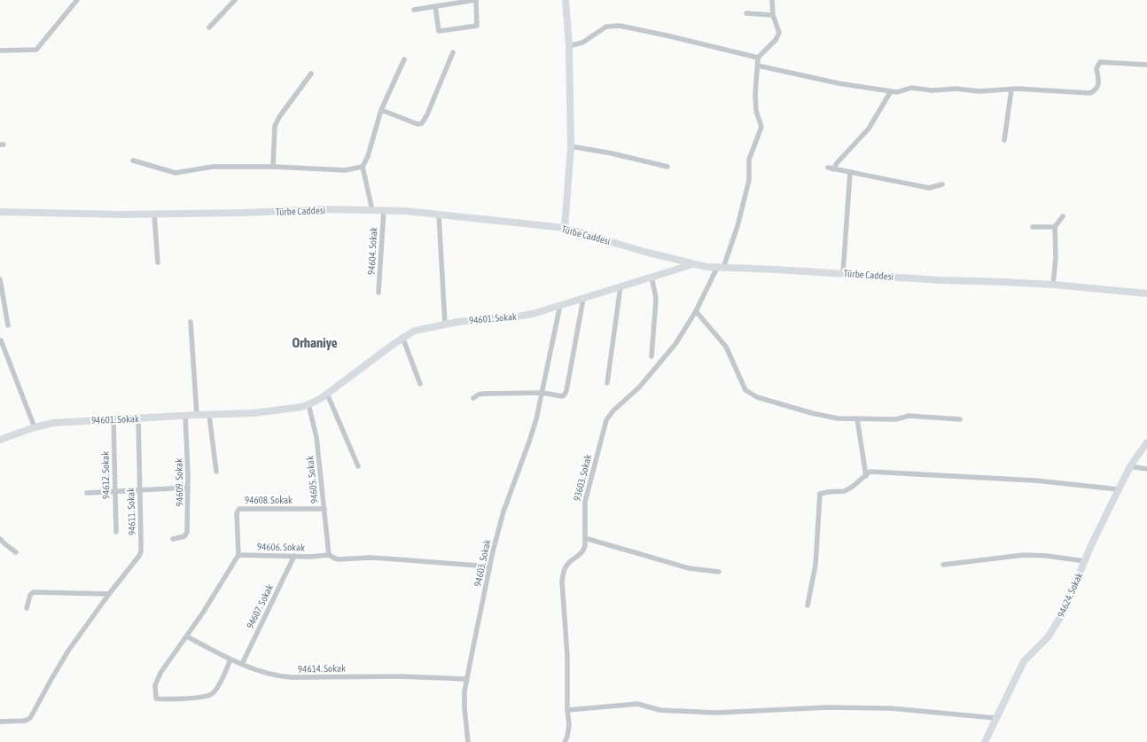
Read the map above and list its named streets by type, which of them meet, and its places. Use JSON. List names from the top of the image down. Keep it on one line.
{"streets":{"street":["Türbe Caddesi","94604. Sokak","94601. Sokak","94612. Sokak","93603. Sokak","94605. Sokak","94609. Sokak","94608. Sokak","94611. Sokak","94606. Sokak","94603. Sokak","94624. Sokak","94607. Sokak","94614. Sokak"]},"crossings":[["Türbe Caddesi","94604. Sokak"],["Türbe Caddesi","94601. Sokak"],["Türbe Caddesi","93603. Sokak"],["94601. Sokak","94612. Sokak"],["94601. Sokak","94605. Sokak"],["94601. Sokak","94609. Sokak"],["94601. Sokak","94611. Sokak"],["94601. Sokak","94603. Sokak"],["94605. Sokak","94608. Sokak"],["94605. Sokak","94606. Sokak"],["94608. Sokak","94606. Sokak"],["94606. Sokak","94603. Sokak"],["94606. Sokak","94607. Sokak"],["94603. Sokak","94614. Sokak"],["94607. Sokak","94614. Sokak"]],"districts":["Orhaniye"]}
